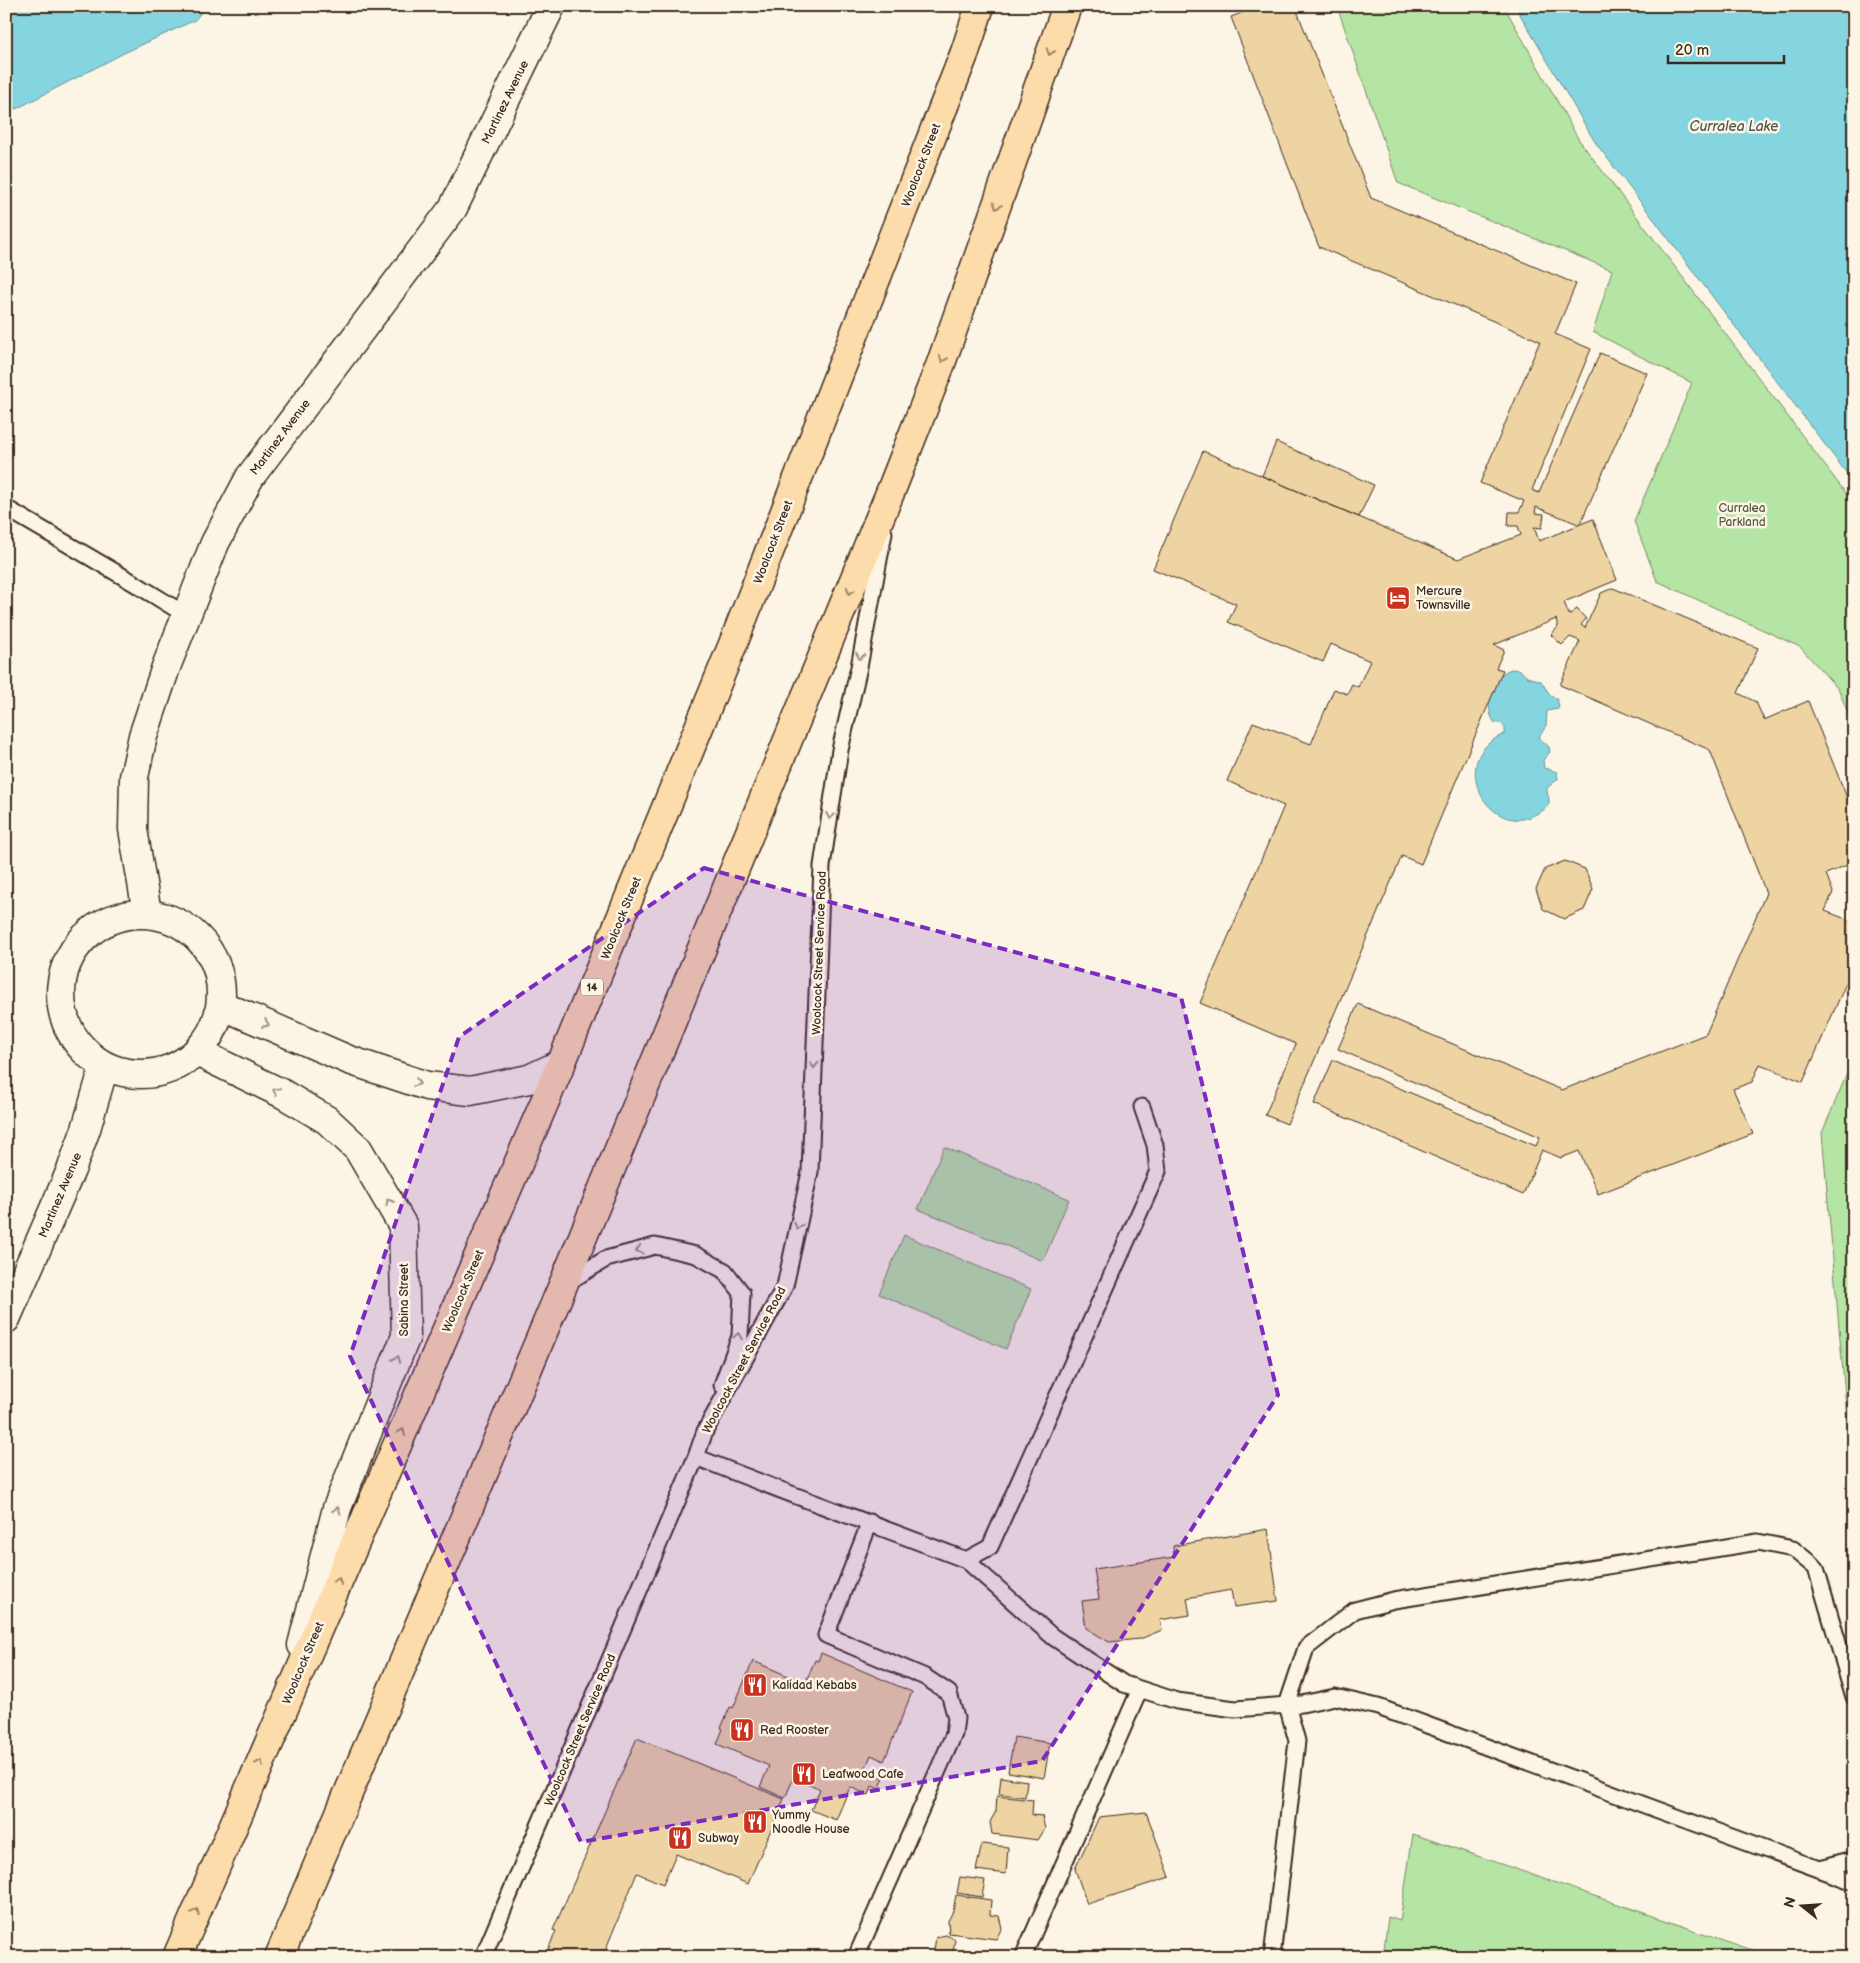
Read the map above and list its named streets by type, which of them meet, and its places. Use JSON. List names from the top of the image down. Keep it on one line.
{"streets":{"main road":["Woolcock Street","14"],"street":["Martinez Avenue","Sabina Street"],"lane":["Woolcock Street Service Road"]},"crossings":[["Martinez Avenue","Sabina Street"],["Woolcock Street","Sabina Street"]],"one_way":["Woolcock Street Service Road","Sabina Street"],"water":["Curralea Lake"],"parks":["Curralea Parkland"],"places":{"hotel":["Mercure Townsville"],"restaurant":["Kalidad Kebabs","Red Rooster","Leafwood Cafe","Yummy Noodle House","Subway"]},"scale_bar":"20 m","north":"left"}
